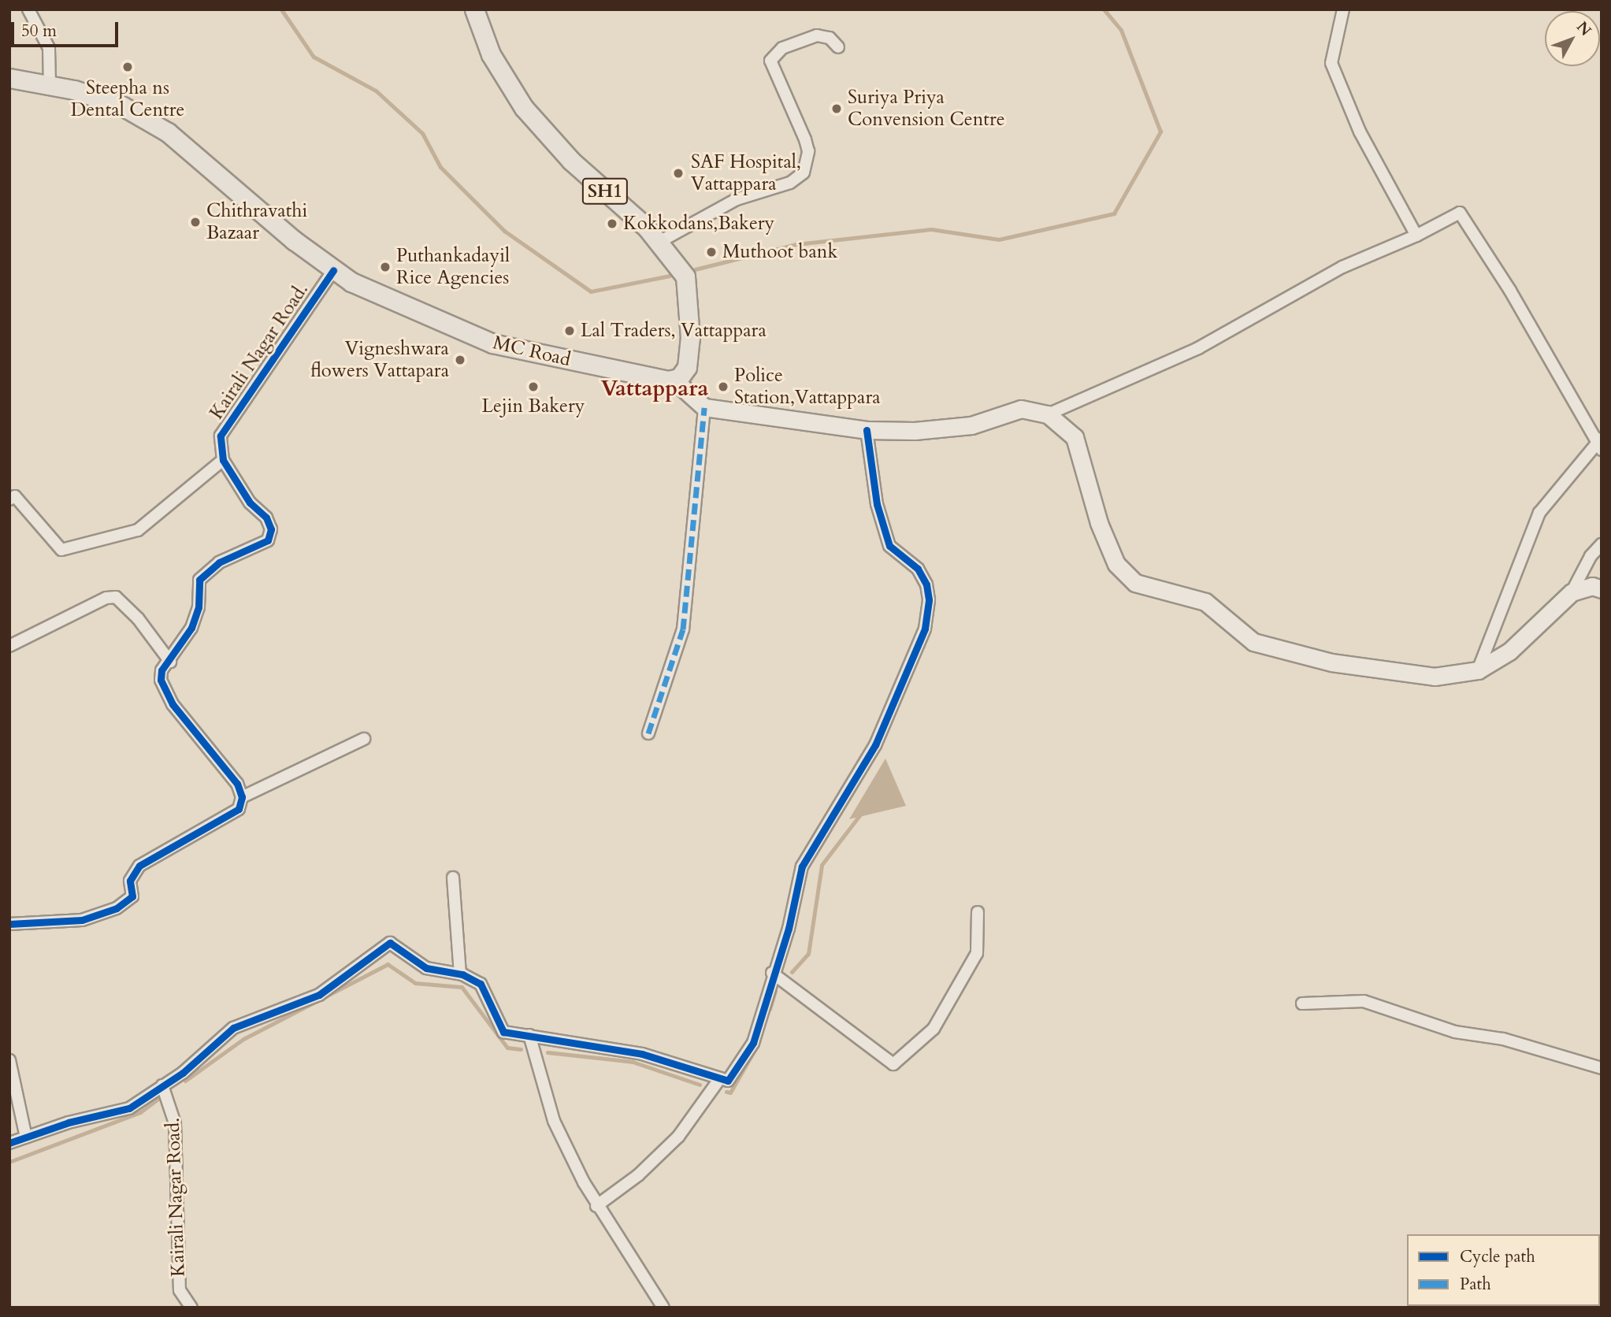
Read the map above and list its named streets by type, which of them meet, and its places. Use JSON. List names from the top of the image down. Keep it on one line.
{"streets":{"main road":["SH1","MC Road"],"street":["Kairali Nagar Road."]},"crossings":[["SH1","MC Road"],["Kairali Nagar Road.","MC Road"]],"districts":["Vattappara"],"places":["Steepha ns Dental Centre","Suriya Priya Convension Centre","SAF Hospital, Vattappara","Chithravathi Bazaar","Kokkodans,Bakery","Muthoot bank","Puthankadayil Rice Agencies","Lal Traders, Vattappara","Vigneshwara flowers Vattapara","Lejin Bakery","Police Station,Vattappara"],"legend":["Cycle path","Path"],"scale_bar":"50 m","north":"top right"}
